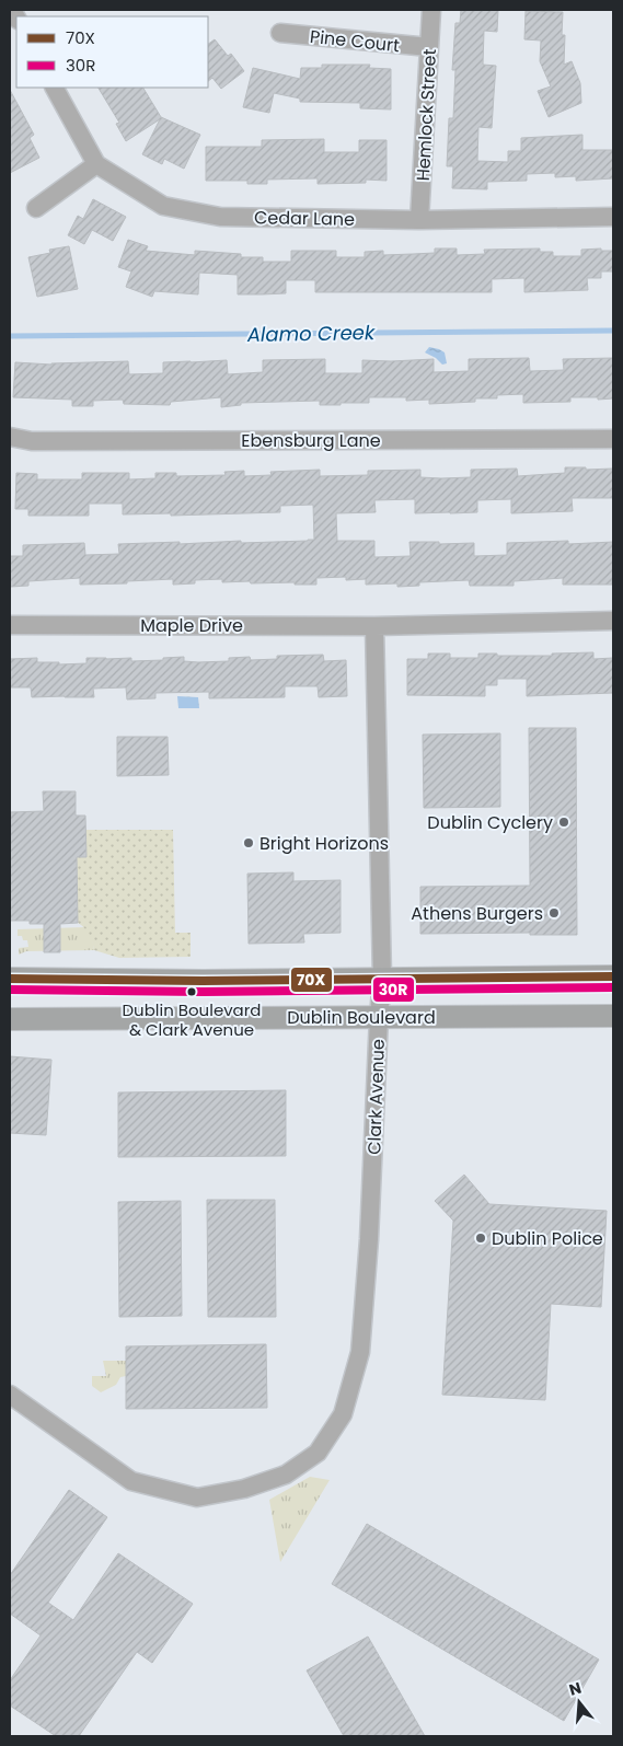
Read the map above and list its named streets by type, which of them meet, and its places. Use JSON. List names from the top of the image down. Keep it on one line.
{"streets":{"main road":["Dublin Boulevard"],"street":["Pine Court","Hemlock Street","Cedar Lane","Ebensburg Lane","Maple Drive","Clark Avenue"]},"crossings":[["Pine Court","Hemlock Street"],["Hemlock Street","Cedar Lane"],["Maple Drive","Clark Avenue"],["Dublin Boulevard","Clark Avenue"]],"water":["Alamo Creek"],"places":["Dublin Cyclery","Bright Horizons","Athens Burgers","Dublin Boulevard & Clark Avenue","Dublin Police"],"lines":["transit line 70X","transit line 30R"],"legend":["70X","30R"],"north":"top"}
